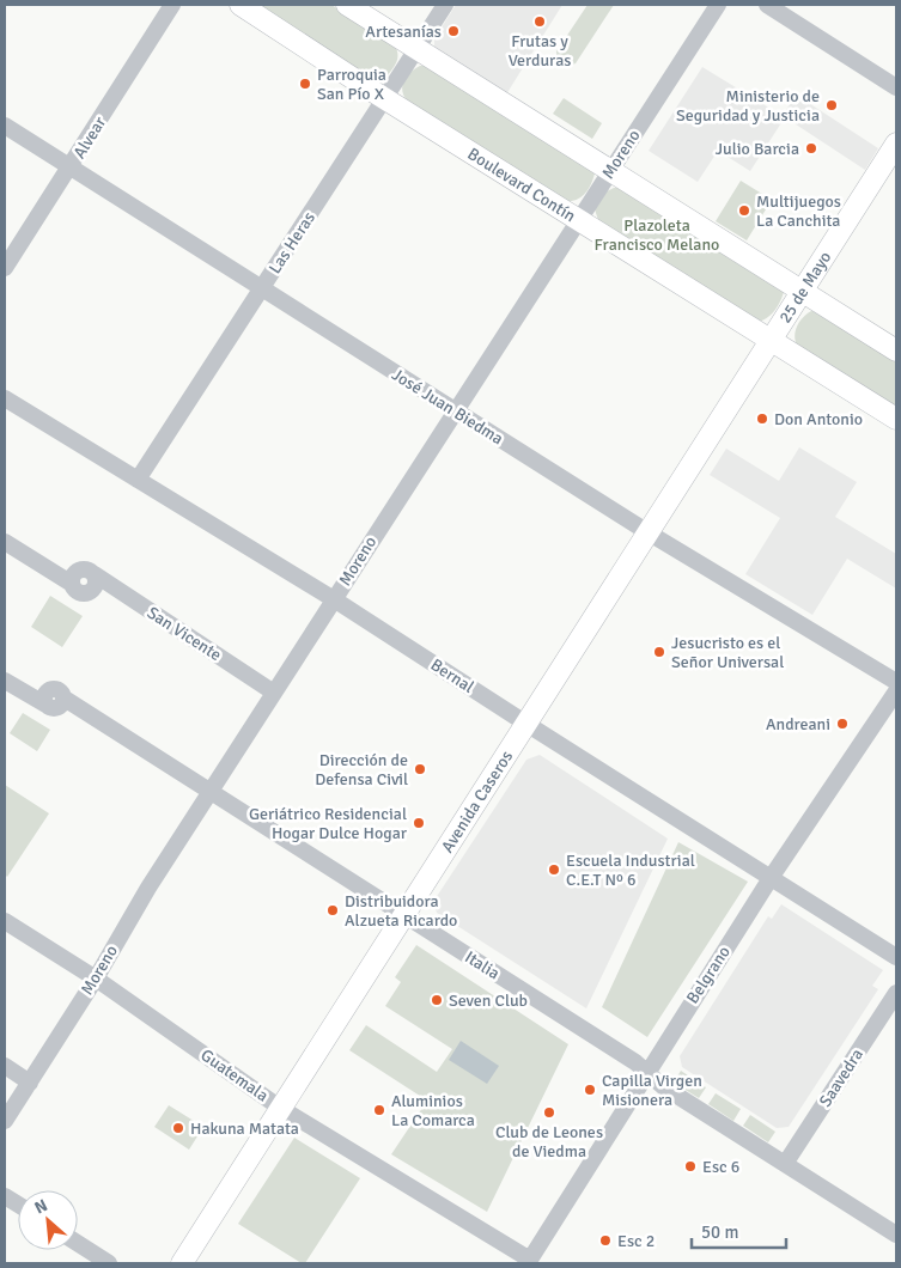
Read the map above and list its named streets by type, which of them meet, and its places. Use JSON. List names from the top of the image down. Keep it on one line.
{"streets":{"main road":["Boulevard Contín","25 de Mayo","Avenida Caseros"],"street":["Alvear","Moreno","Las Heras","José Juan Biedma","San Vicente","Bernal","Italia","Belgrano","Guatemala","Saavedra"]},"crossings":[["Alvear","José Juan Biedma"],["Moreno","Boulevard Contín"],["Moreno","José Juan Biedma"],["Moreno","San Vicente"],["Moreno","Bernal"],["Moreno","Italia"],["Moreno","Guatemala"],["Boulevard Contín","Las Heras"],["Boulevard Contín","25 de Mayo"],["Boulevard Contín","Avenida Caseros"],["Las Heras","José Juan Biedma"],["Las Heras","Bernal"],["25 de Mayo","Avenida Caseros"],["José Juan Biedma","Avenida Caseros"],["Bernal","Avenida Caseros"],["Bernal","Belgrano"],["Avenida Caseros","Italia"],["Avenida Caseros","Guatemala"],["Italia","Belgrano"],["Italia","Saavedra"],["Belgrano","Guatemala"]],"parks":["Plazoleta Francisco Melano"],"places":["Frutas y Verduras","Artesanías","Parroquia San Pío X","Ministerio de Seguridad y Justicia","Julio Barcia","Multijuegos La Canchita","Don Antonio","Jesucristo es el Señor Universal","Andreani","Dirección de Defensa Civil","Geriátrico Residencial Hogar Dulce Hogar","Escuela Industrial C.E.T Nº 6","Distribuidora Alzueta Ricardo","Seven Club","Capilla Virgen Misionera","Aluminios La Comarca","Club de Leones de Viedma","Hakuna Matata","Esc 6","Esc 2"],"scale_bar":"50 m","north":"top left"}
